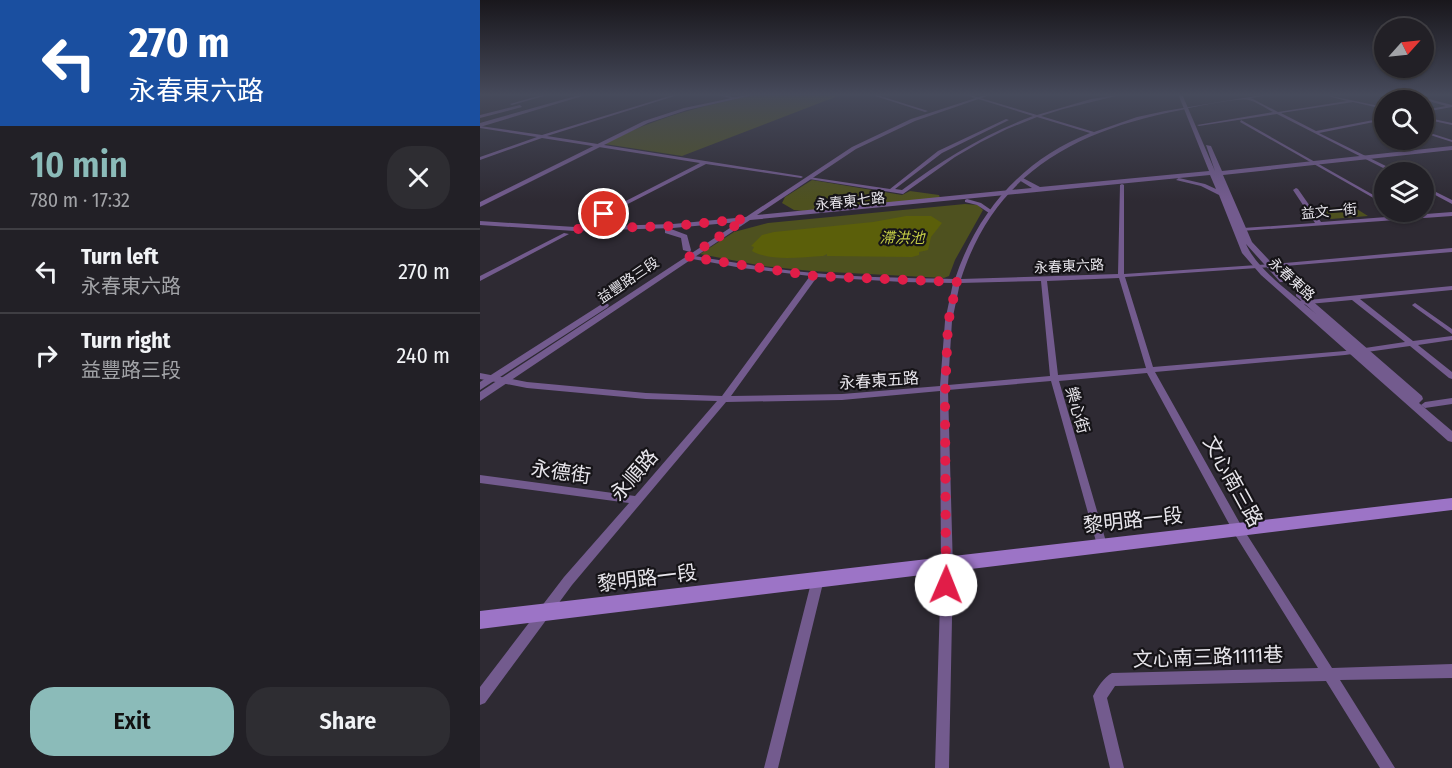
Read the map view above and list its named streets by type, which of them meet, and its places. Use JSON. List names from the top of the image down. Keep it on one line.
{"streets":{"main road":["黎明路一段"],"street":["永春東七路","益文一街","永春東六路","永春東路","益豐路三段","永春東五路","樂心街","永德街","永順路","文心南三路","文心南三路1111巷"]},"crossings":[["永春東七路","永春東路"],["永春東七路","益豐路三段"],["永春東七路","文心南三路"],["益文一街","永春東路"],["永春東六路","永春東路"],["永春東六路","益豐路三段"],["永春東六路","樂心街"],["永春東六路","永順路"],["永春東六路","文心南三路"],["永春東路","永春東五路"],["益豐路三段","永春東五路"],["永春東五路","樂心街"],["永春東五路","永順路"],["永春東五路","文心南三路"],["樂心街","黎明路一段"],["永德街","永順路"],["永順路","黎明路一段"],["文心南三路","黎明路一段"],["文心南三路","文心南三路1111巷"]],"water":["滯洪池"],"north":"top right","page":{"turn":["270 m","永春東六路"],"heading":["10 min","780 m · 17:32"],"list":[{"name":"Turn left","note":"永春東六路","value":"270 m"},{"name":"Turn right","note":"益豐路三段","value":"240 m"}],"buttons":["Exit","Share"]}}
